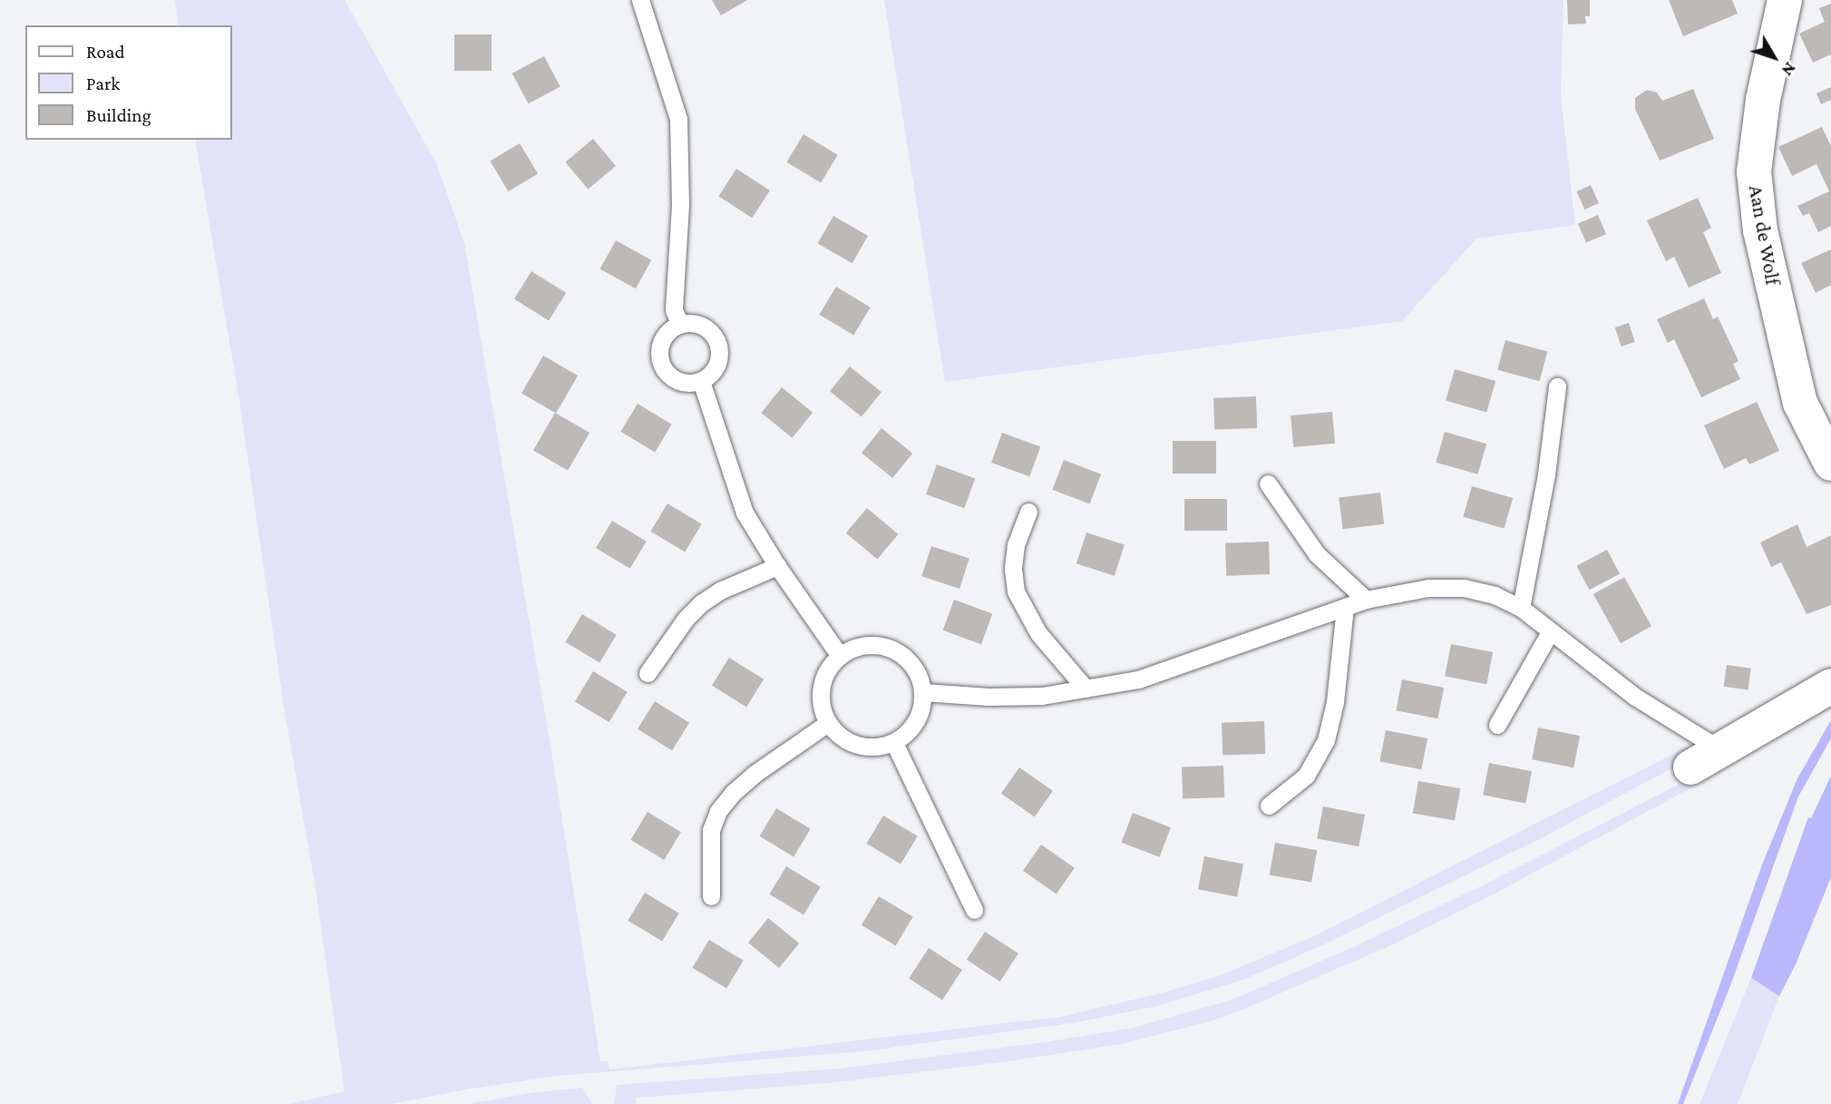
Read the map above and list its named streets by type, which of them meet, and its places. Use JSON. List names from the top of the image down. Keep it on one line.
{"streets":{"street":["Aan de Wolf"]},"legend":["Road","Park","Building"],"north":"bottom right"}
